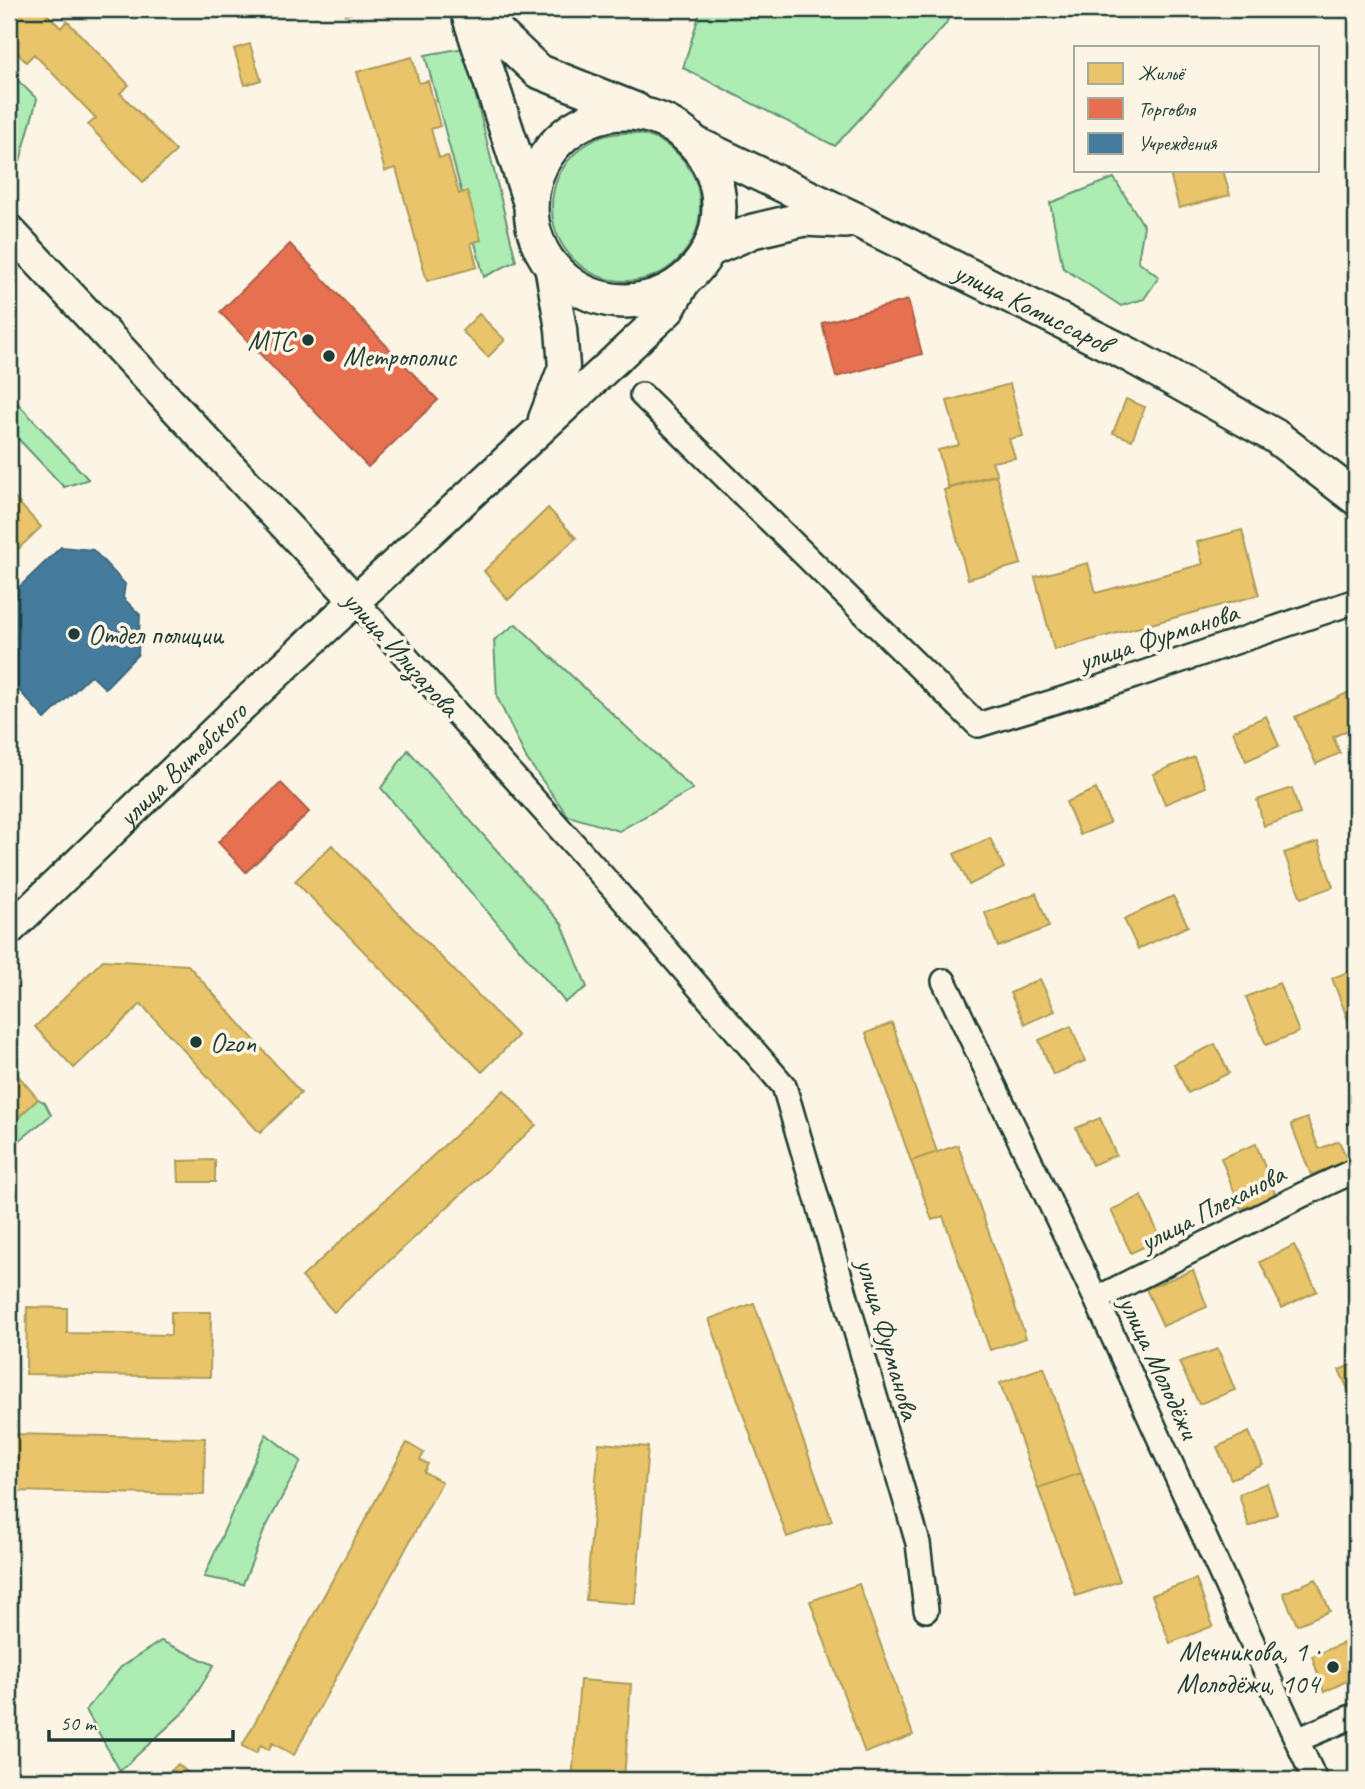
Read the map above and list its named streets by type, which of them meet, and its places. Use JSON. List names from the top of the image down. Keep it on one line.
{"streets":{"main road":["улица Комиссаров"],"street":["улица Фурманова","улица Илизарова","улица Витебского","улица Плеханова","улица Молодёжи"]},"crossings":[["улица Комиссаров","улица Витебского"],["улица Фурманова","улица Илизарова"],["улица Илизарова","улица Витебского"],["улица Плеханова","улица Молодёжи"]],"places":["МТС","Метрополис","Отдел полиции","Ozon","Мечникова, 1 · Молодёжи, 104"],"legend":["Жильё","Торговля","Учреждения"],"scale_bar":"50 m"}
